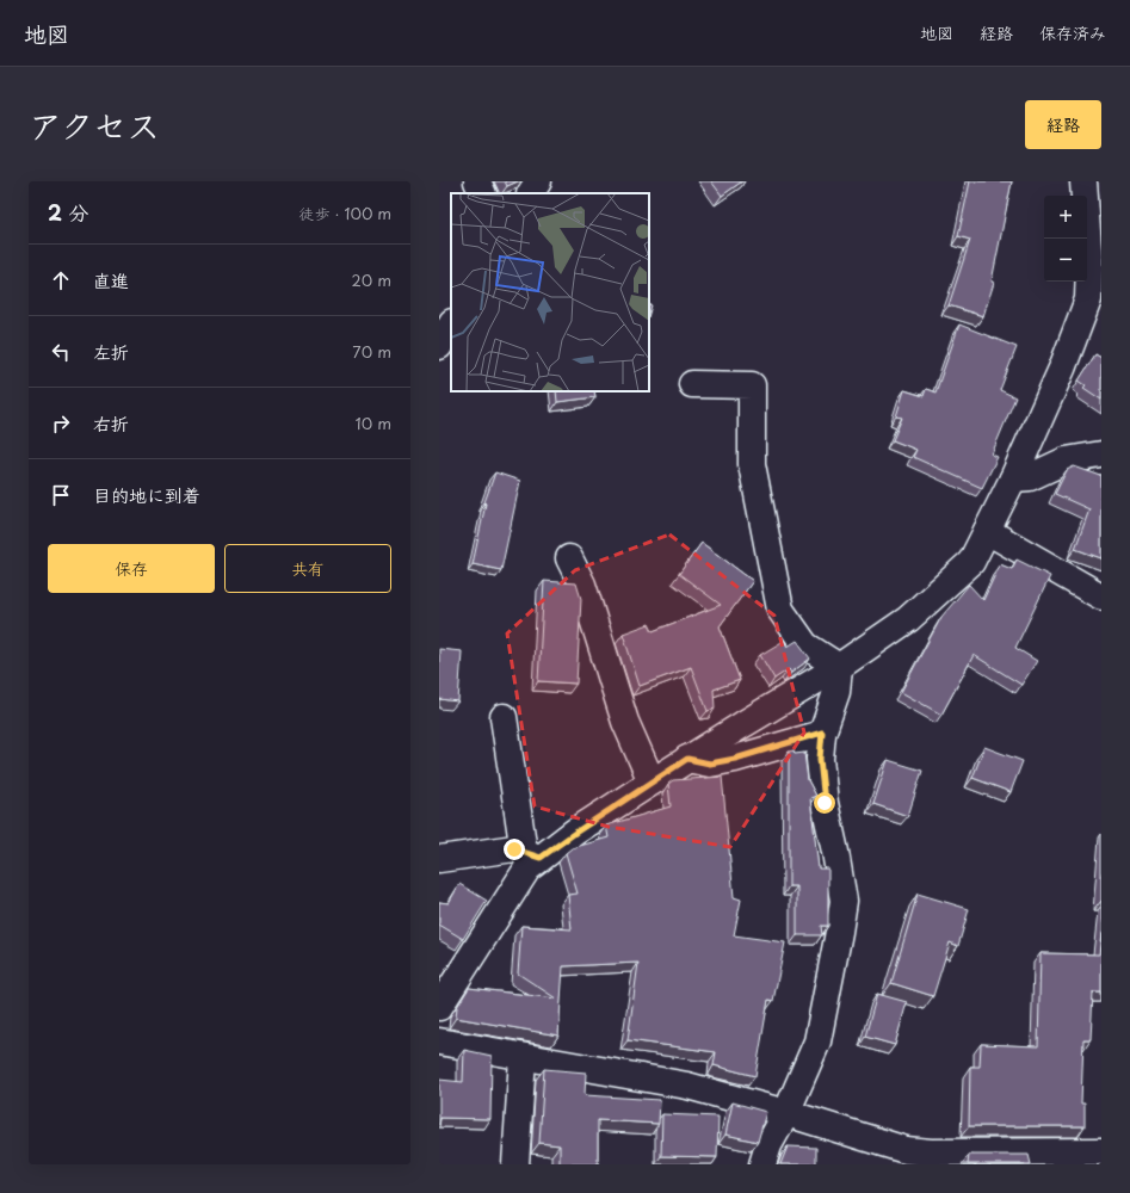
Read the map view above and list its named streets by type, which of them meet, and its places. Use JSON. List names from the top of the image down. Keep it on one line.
{"page":{"header":"地図","nav":["地図","経路","保存済み"],"title":"アクセス","buttons":["経路",["保存","共有"]],"heading":["2 分","徒歩 · 100 m"],"map_buttons":["+","−"],"list":[["直進","20 m"],["左折","70 m"],["右折","10 m"],"目的地に到着"]}}
